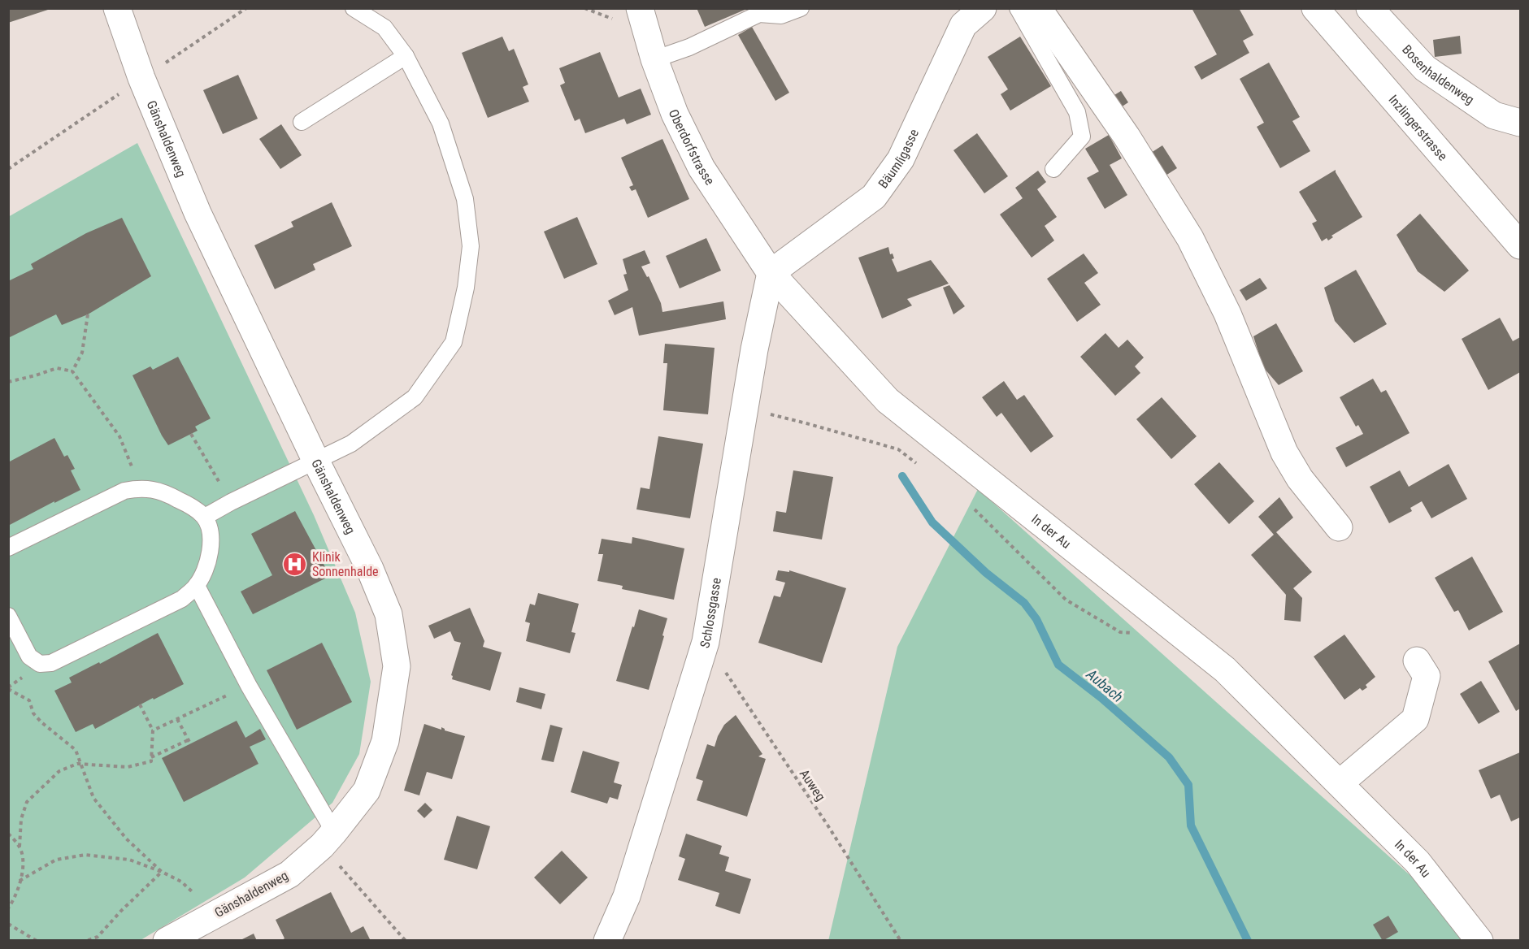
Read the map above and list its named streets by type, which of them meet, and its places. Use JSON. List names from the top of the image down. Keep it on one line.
{"streets":{"street":["Bosenhaldenweg","Inzlingerstrasse","Gänshaldenweg","Oberdorfstrasse","Bäumligasse","In der Au","Schlossgasse"],"path":["Auweg"]},"crossings":[["Oberdorfstrasse","Bäumligasse"],["Oberdorfstrasse","In der Au"],["Oberdorfstrasse","Schlossgasse"],["Bäumligasse","In der Au"],["Bäumligasse","Schlossgasse"],["In der Au","Schlossgasse"],["Schlossgasse","Auweg"]],"water":["Aubach"],"places":{"hospital":["Klinik Sonnenhalde"]}}
